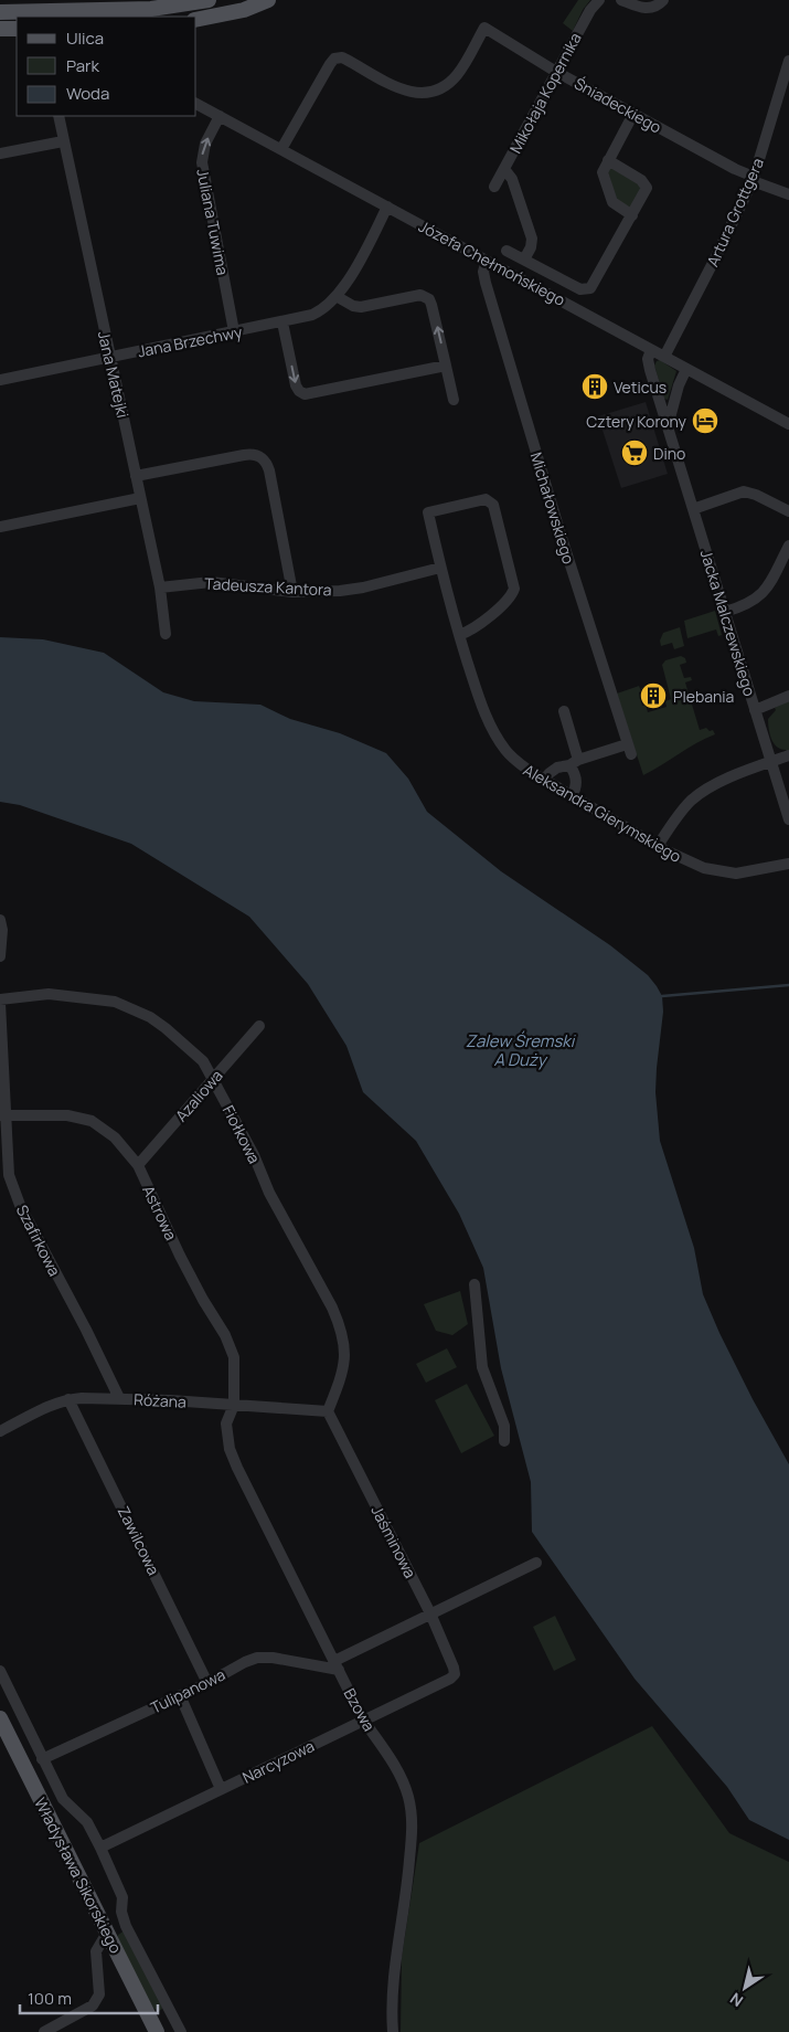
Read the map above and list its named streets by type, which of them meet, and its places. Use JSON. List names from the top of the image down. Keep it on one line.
{"streets":{"main road":["Władysława Sikorskiego"],"street":["Mikołaja Kopernika","Śniadeckiego","Artura Grottgera","Juliana Tuwima","Józefa Chełmońskiego","Jana Brzechwy","Jana Matejki","Michałowskiego","Tadeusza Kantora","Jacka Malczewskiego","Aleksandra Gierymskiego","Azaliowa","Fiołkowa","Astrowa","Szafirkowa","Różana","Zawilcowa","Jaśminowa","Tulipanowa","Bzowa","Narcyzowa"]},"crossings":[["Mikołaja Kopernika","Śniadeckiego"],["Śniadeckiego","Artura Grottgera"],["Śniadeckiego","Józefa Chełmońskiego"],["Artura Grottgera","Józefa Chełmońskiego"],["Juliana Tuwima","Józefa Chełmońskiego"],["Juliana Tuwima","Jana Brzechwy"],["Józefa Chełmońskiego","Jana Brzechwy"],["Józefa Chełmońskiego","Michałowskiego"],["Józefa Chełmońskiego","Jacka Malczewskiego"],["Jana Brzechwy","Jana Matejki"],["Jana Matejki","Tadeusza Kantora"],["Tadeusza Kantora","Aleksandra Gierymskiego"],["Azaliowa","Fiołkowa"],["Azaliowa","Astrowa"],["Fiołkowa","Szafirkowa"],["Fiołkowa","Różana"],["Fiołkowa","Jaśminowa"],["Astrowa","Szafirkowa"],["Astrowa","Różana"],["Astrowa","Bzowa"],["Szafirkowa","Różana"],["Różana","Zawilcowa"],["Różana","Jaśminowa"],["Różana","Bzowa"],["Zawilcowa","Tulipanowa"],["Jaśminowa","Narcyzowa"],["Tulipanowa","Bzowa"],["Tulipanowa","Władysława Sikorskiego"],["Bzowa","Narcyzowa"],["Narcyzowa","Władysława Sikorskiego"]],"one_way":["Juliana Tuwima"],"water":["Zalew Śremski A Duży"],"places":{"building":["Veticus","Plebania"],"hotel":["Cztery Korony"],"supermarket":["Dino"]},"legend":["Ulica","Park","Woda"],"scale_bar":"100 m","north":"bottom left"}
